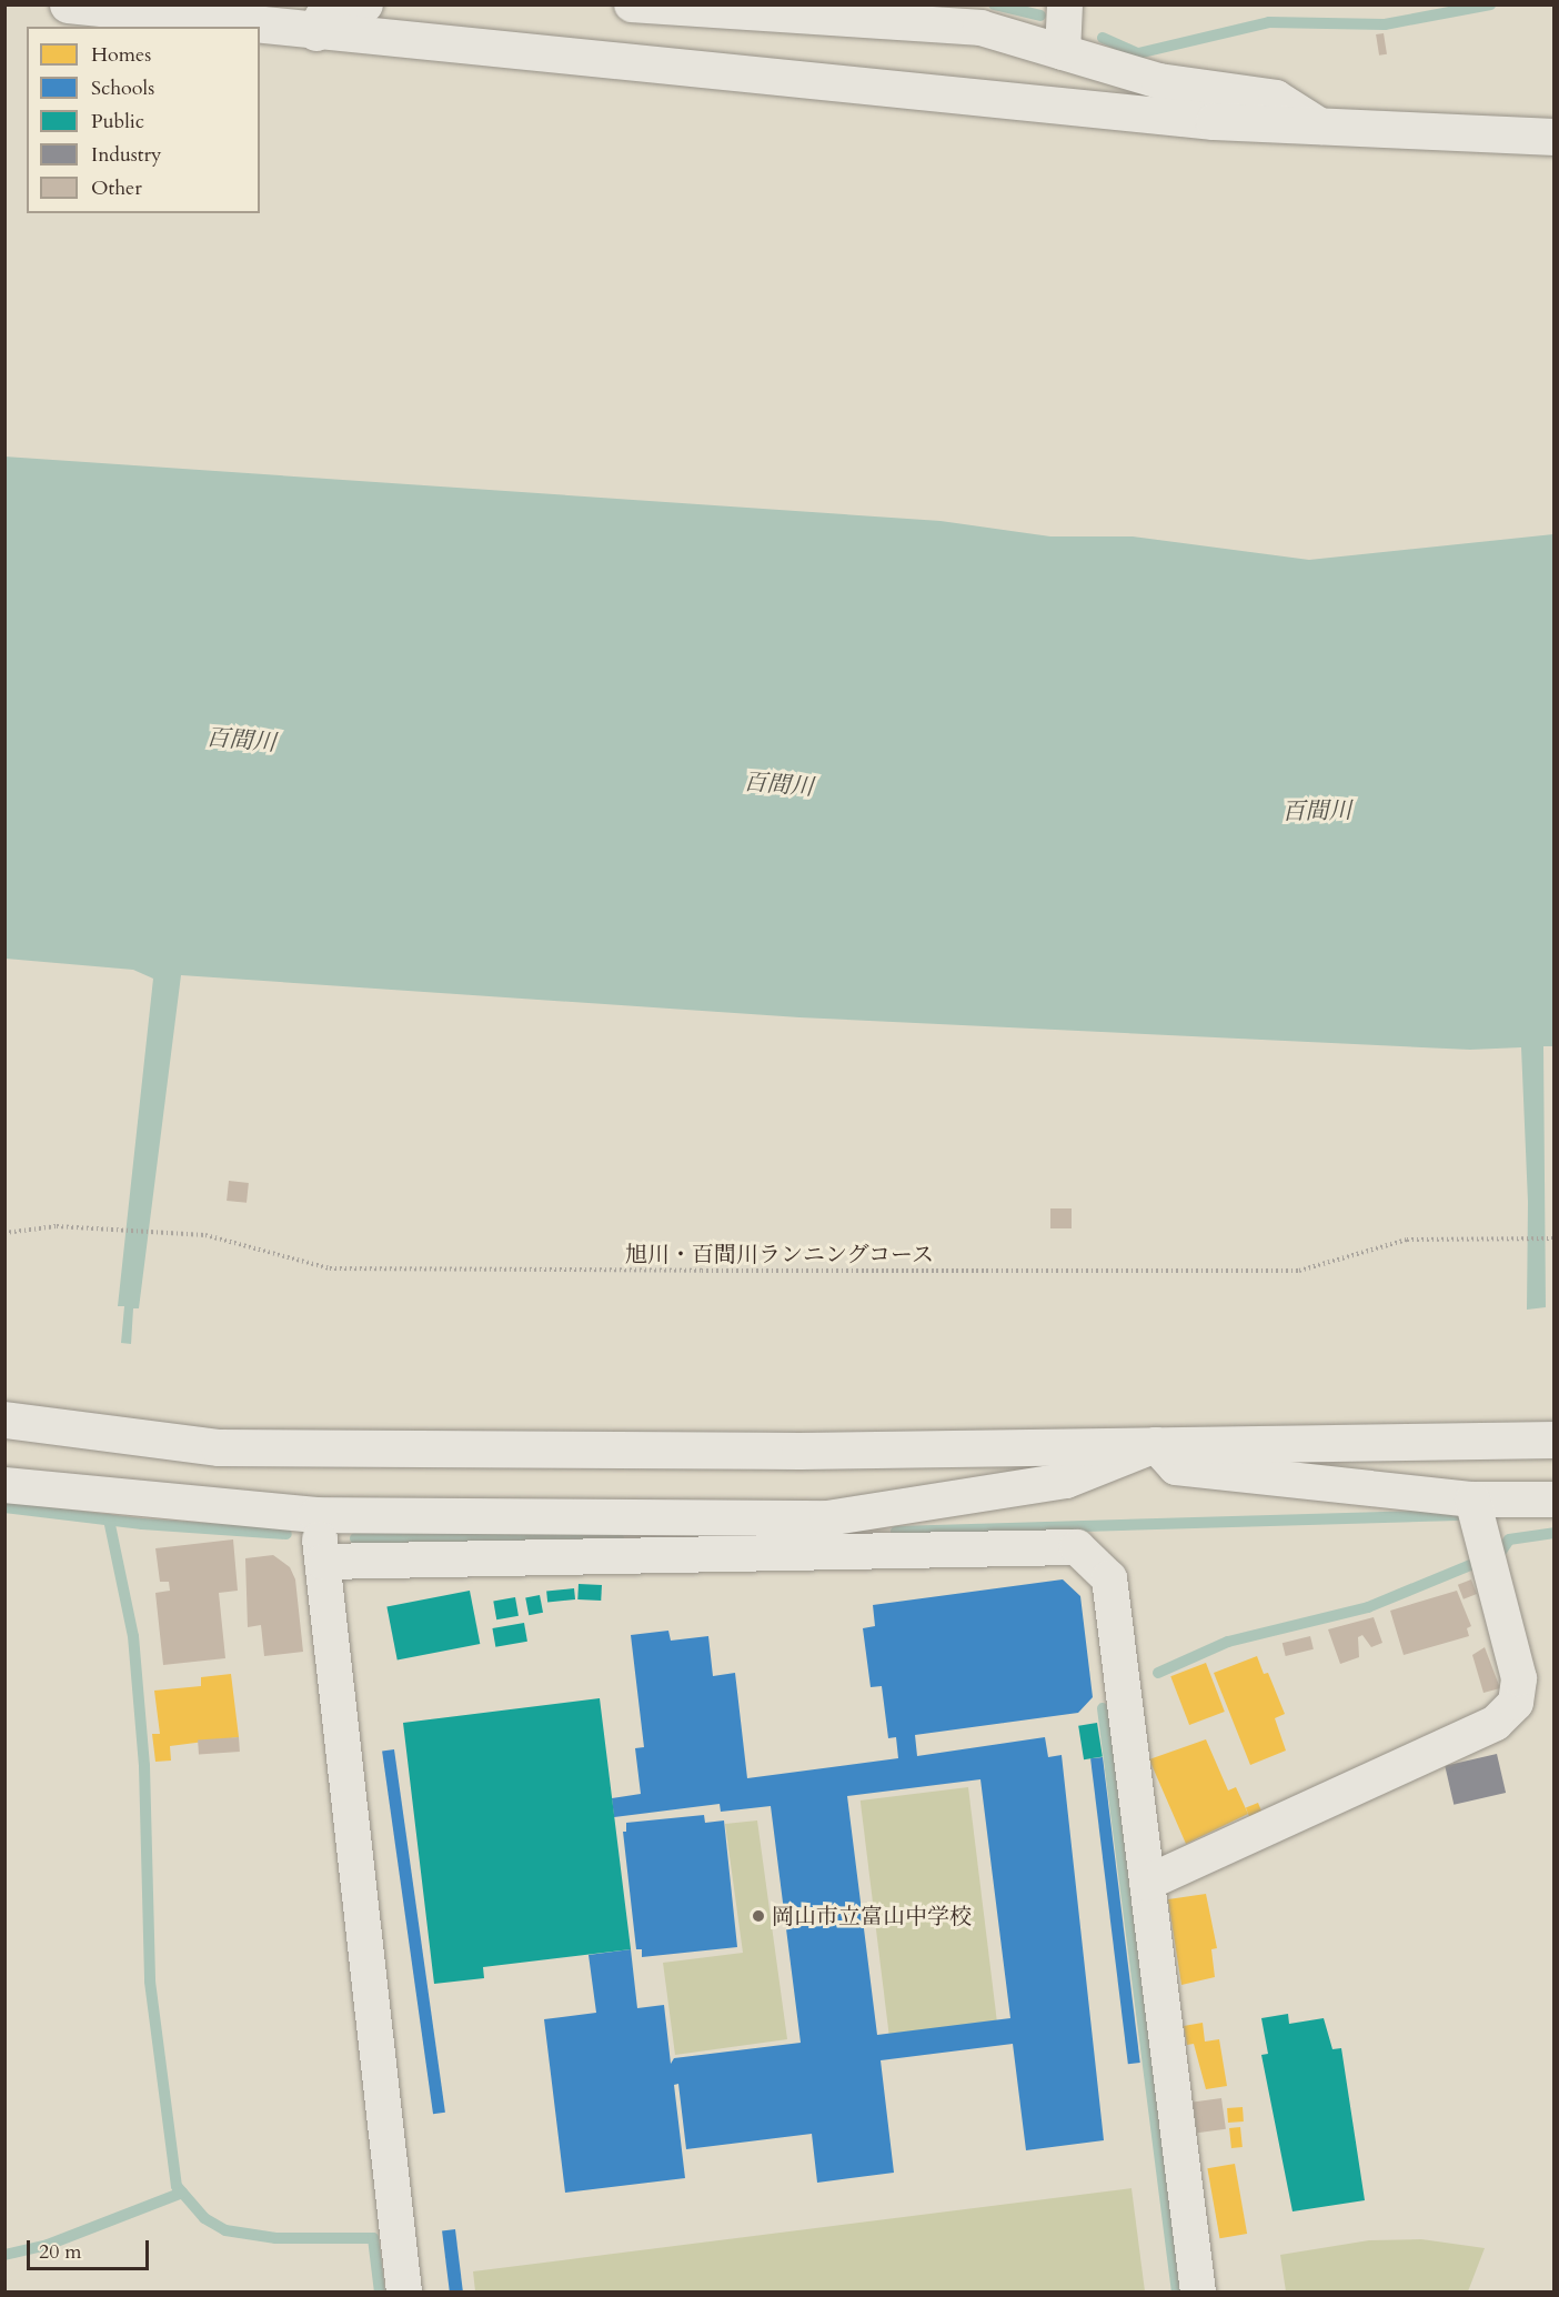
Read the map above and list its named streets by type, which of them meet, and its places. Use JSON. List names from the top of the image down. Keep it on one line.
{"streets":{"path":["旭川・百間川ランニングコース"]},"water":["百間川"],"places":["岡山市立富山中学校"],"legend":["Homes","Schools","Public","Industry","Other"],"scale_bar":"20 m"}
